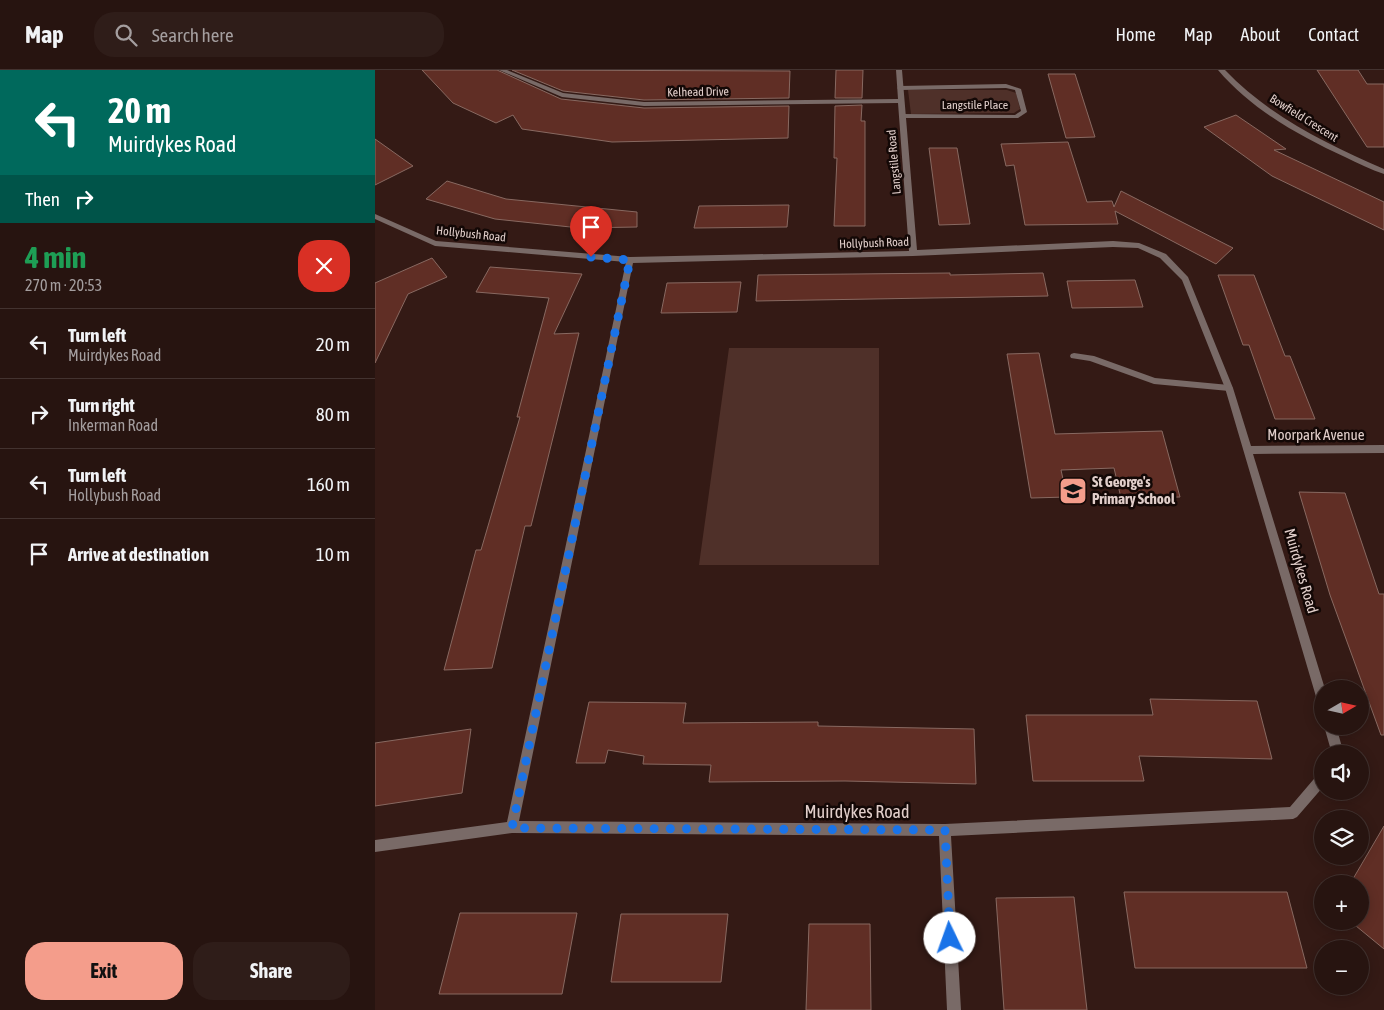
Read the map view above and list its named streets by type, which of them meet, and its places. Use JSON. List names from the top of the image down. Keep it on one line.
{"streets":{"street":["Kelhead Drive","Langstile Place","Bowfield Crescent","Langstile Road","Hollybush Road","Moorpark Avenue","Muirdykes Road"]},"crossings":[["Kelhead Drive","Langstile Road"],["Langstile Place","Langstile Road"],["Langstile Road","Hollybush Road"],["Hollybush Road","Moorpark Avenue"],["Hollybush Road","Muirdykes Road"],["Moorpark Avenue","Muirdykes Road"]],"places":{"school or university":["St George's Primary School"]},"north":"right","page":{"header":"Map","search":"Search here","nav":["Home","Map","About","Contact"],"turn":["20 m","Muirdykes Road"],"then":"Then","heading":["4 min","270 m · 20:53"],"list":[{"name":"Turn left","note":"Muirdykes Road","value":"20 m"},{"name":"Turn right","note":"Inkerman Road","value":"80 m"},{"name":"Turn left","note":"Hollybush Road","value":"160 m"},{"name":"Arrive at destination","value":"10 m"}],"map_buttons":["+","−"],"buttons":["Exit","Share"]}}
